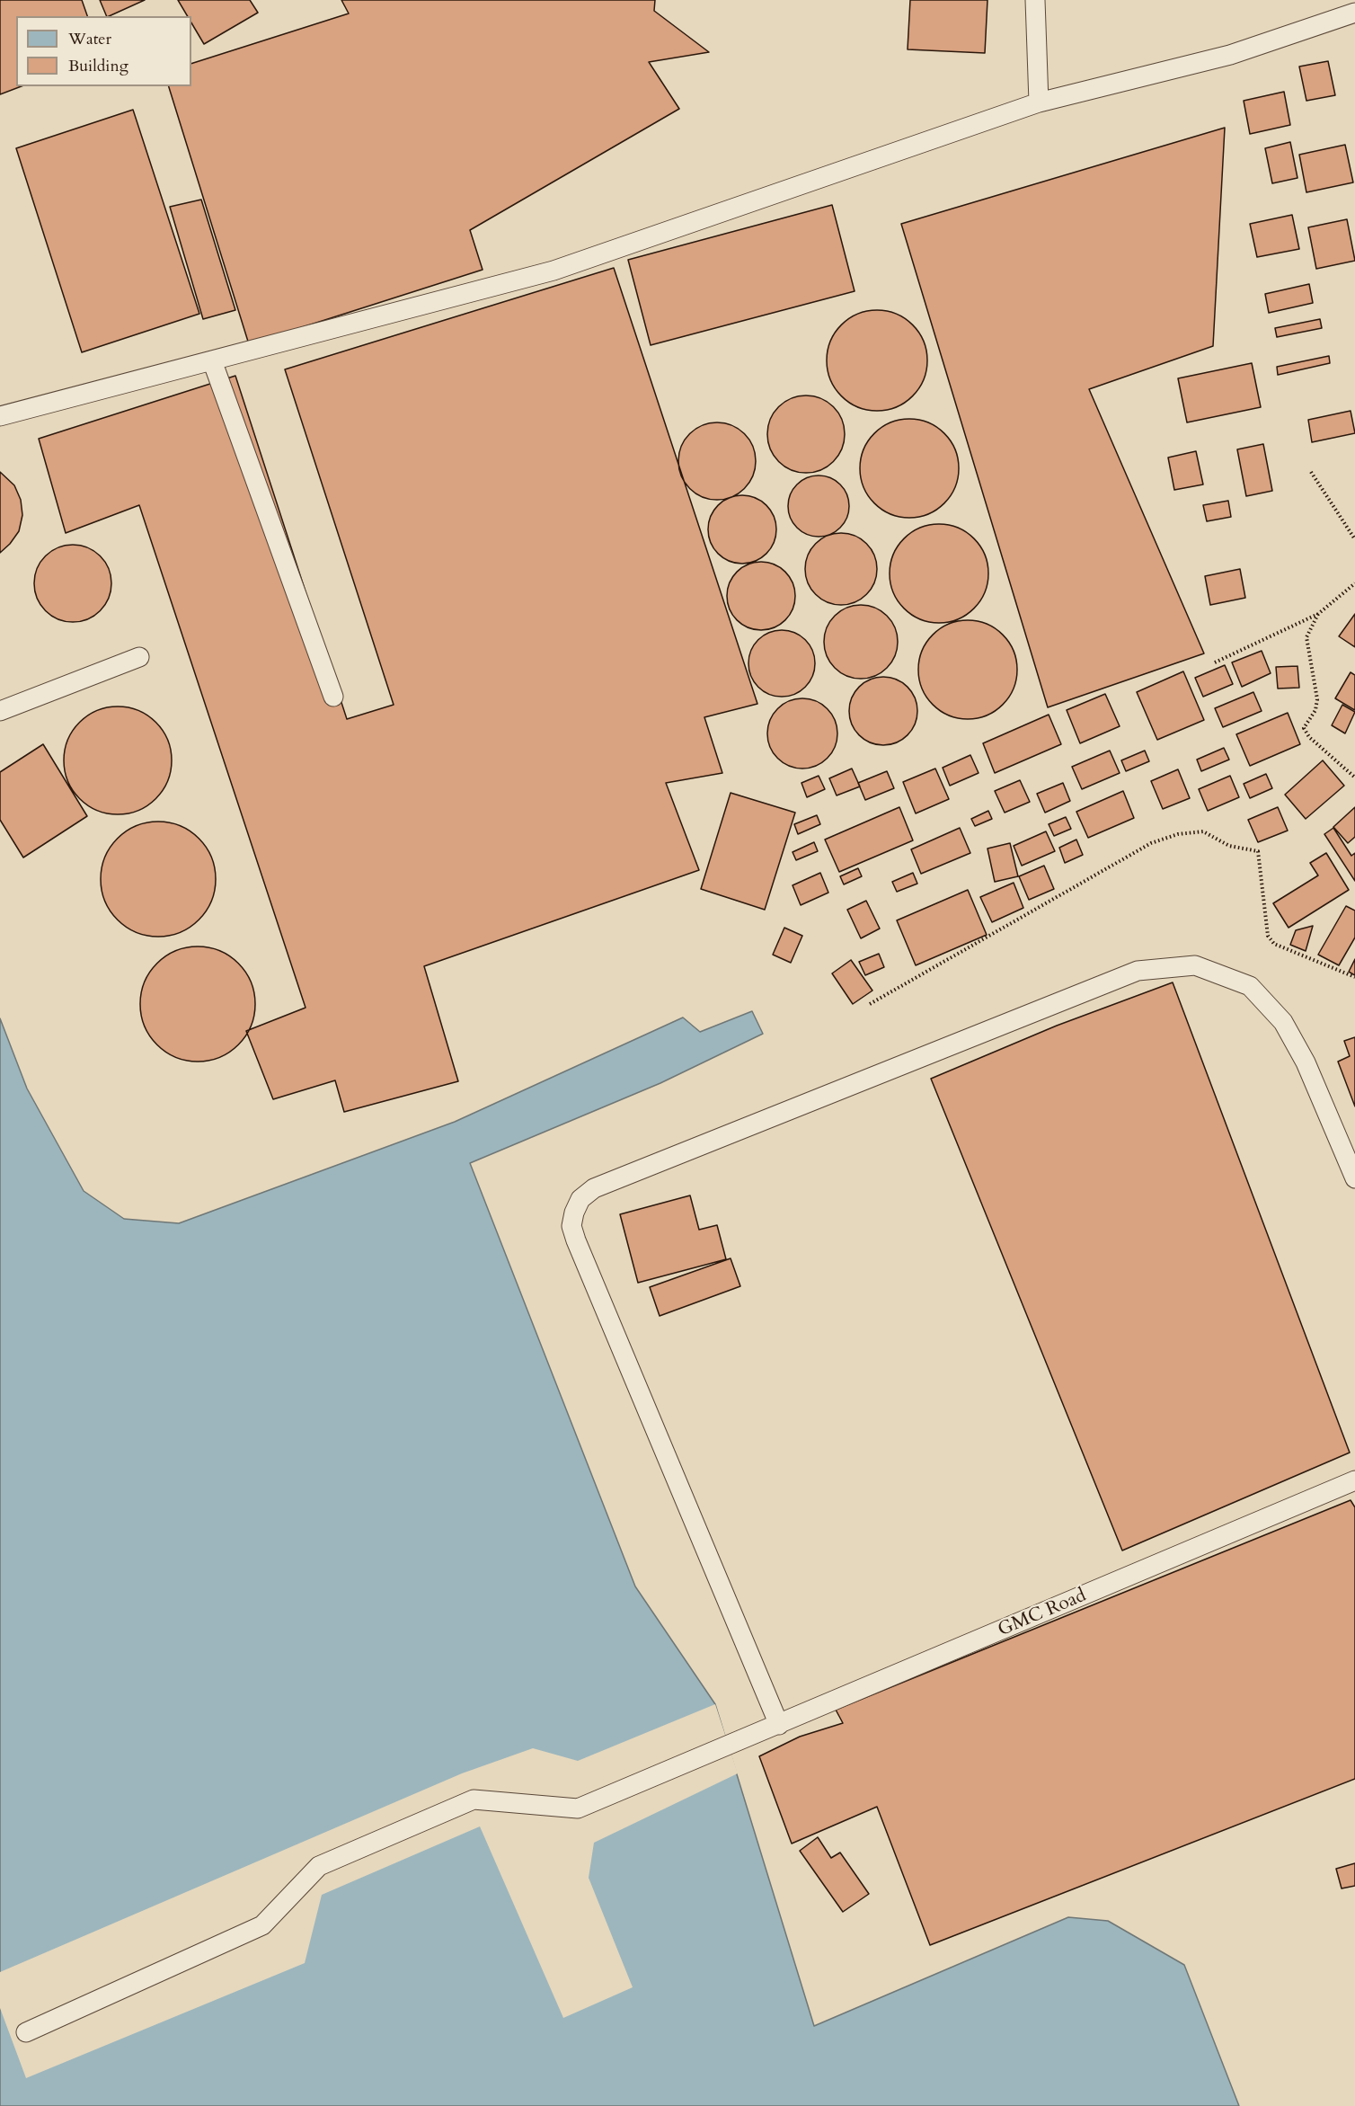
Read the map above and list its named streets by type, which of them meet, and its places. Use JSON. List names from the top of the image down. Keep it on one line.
{"streets":{"lane":["GMC Road"]},"legend":["Water","Building"]}
